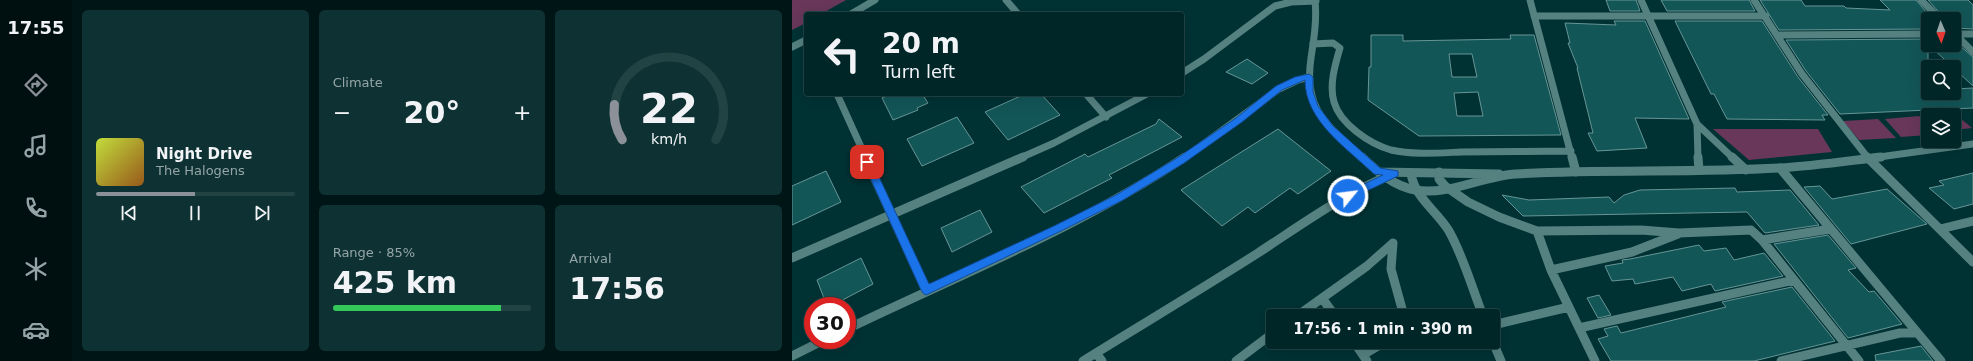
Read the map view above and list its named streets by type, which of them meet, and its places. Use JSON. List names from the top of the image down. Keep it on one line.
{"north":"bottom","page":{"tabs":"17:55","tile":["Climate",["Range · 85%","425 km"],["Arrival","17:56"]],"turn":["20 m","Turn left"],"heat":["−","20°","+"],"song":["Night Drive","The Halogens"],"limit":"30","trip":"17:56 · 1 min · 390 m","gauge":["22","km/h"]}}
